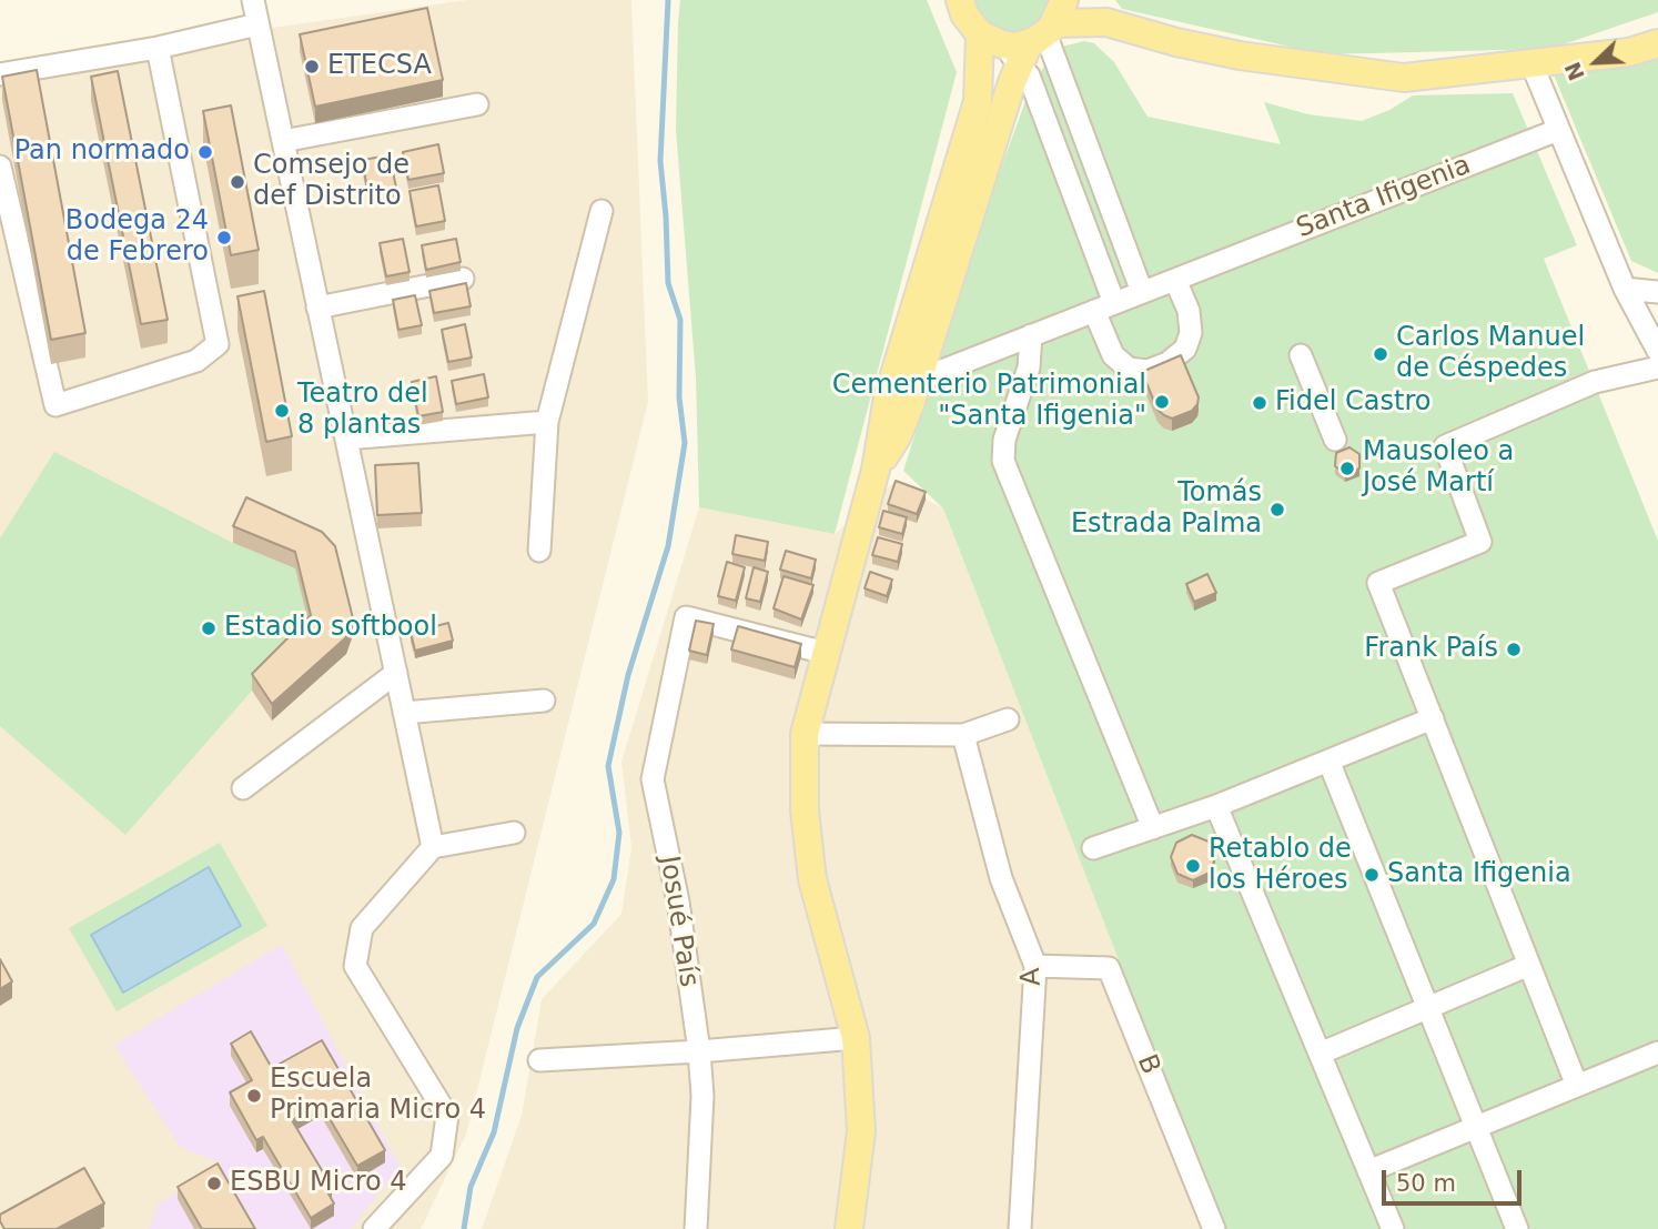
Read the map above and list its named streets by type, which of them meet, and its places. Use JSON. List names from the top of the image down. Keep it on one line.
{"streets":{"street":["Santa Ifigenia","Josué País","A","B"]},"crossings":[["A","B"]],"places":["ETECSA","Pan normado","Comsejo de def Distrito","Bodega 24 de Febrero","Carlos Manuel de Céspedes","Cementerio Patrimonial \"Santa Ifigenia\"","Fidel Castro","Teatro del 8 plantas","Mausoleo a José Martí","Tomás Estrada Palma","Estadio softbool","Frank País","Retablo de los Héroes","Santa Ifigenia","Escuela Primaria Micro 4","ESBU Micro 4"],"scale_bar":"50 m","north":"bottom left"}
